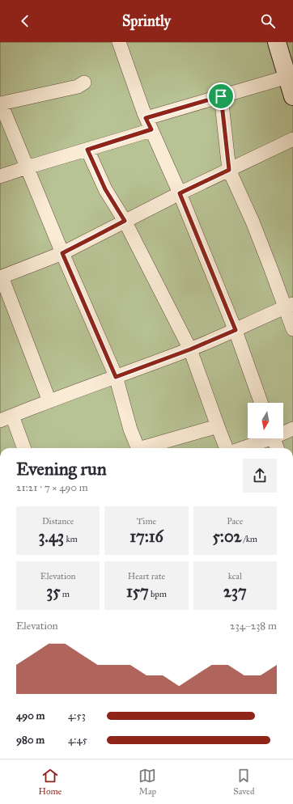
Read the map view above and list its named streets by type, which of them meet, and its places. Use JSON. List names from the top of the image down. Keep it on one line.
{"north":"bottom","page":{"header":"Sprintly","heading":["Evening run","21:21 · 7 × 490 m"],"stats":[["Distance","3.43 km"],["Time","17:16"],["Pace","5:02 /km"],["Elevation","35 m"],["Heart rate","157 bpm"],["kcal","237"]],"chart":["Elevation","234–238 m"],"list":[{"name":"490 m","note":"4:53"},{"name":"980 m","note":"4:45"}],"tabs":["Home","Map","Saved"]}}
